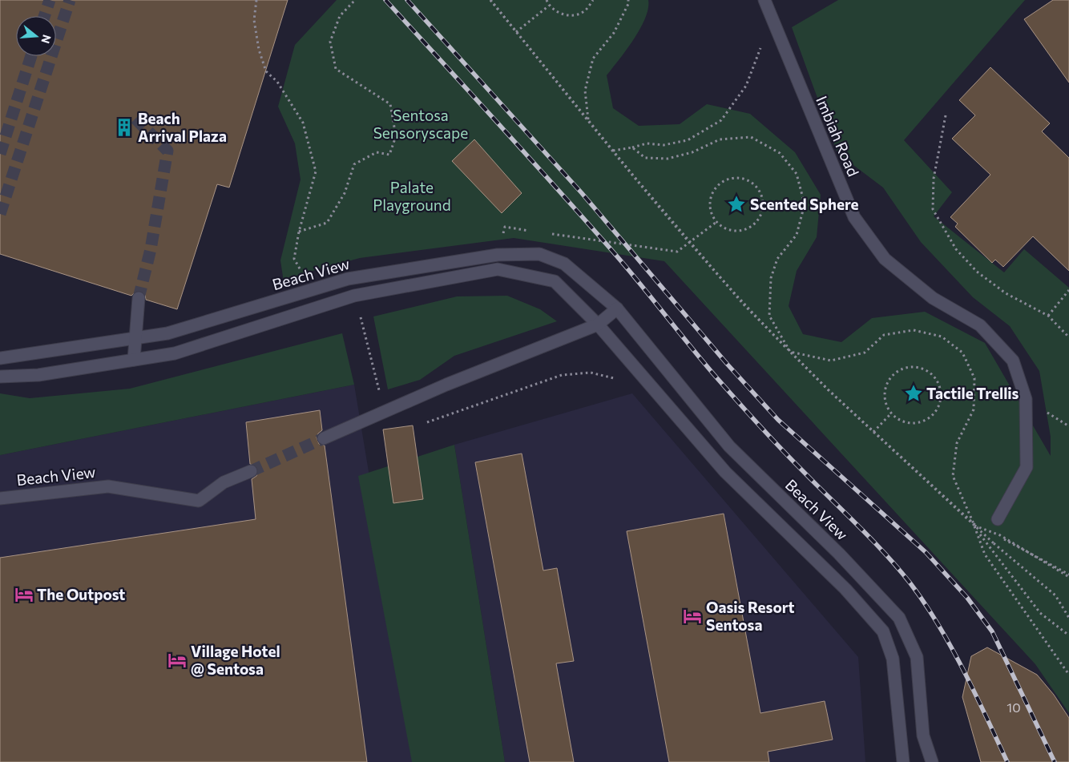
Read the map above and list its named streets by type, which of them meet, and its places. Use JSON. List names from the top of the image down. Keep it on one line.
{"streets":{"lane":["Imbiah Road","Beach View"]},"parks":["Sentosa Sensoryscape","Palate Playground"],"places":{"building":["Beach Arrival Plaza"],"place":["Scented Sphere","Tactile Trellis"],"hotel":["The Outpost","Oasis Resort Sentosa","Village Hotel @ Sentosa"]},"house_numbers":["10"],"north":"right"}
